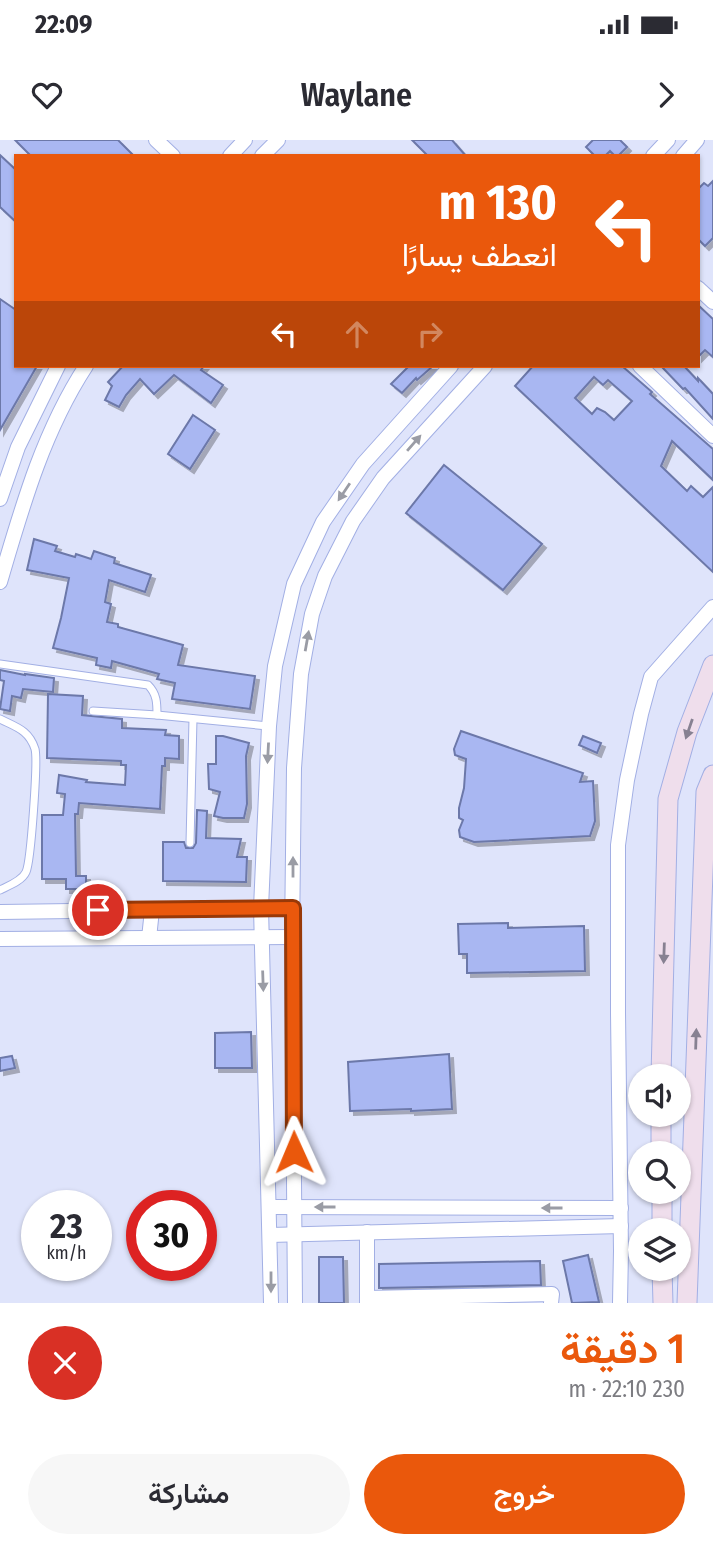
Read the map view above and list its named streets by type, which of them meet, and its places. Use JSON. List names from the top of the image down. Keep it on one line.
{"page":{"status":"22:09","header":"Waylane","turn":["130 m","انعطف يسارًا"],"speed":"23 km/h","limit":"30","heading":["1 دقيقة","230 m · 22:10"],"buttons":["خروج","مشاركة"]}}
